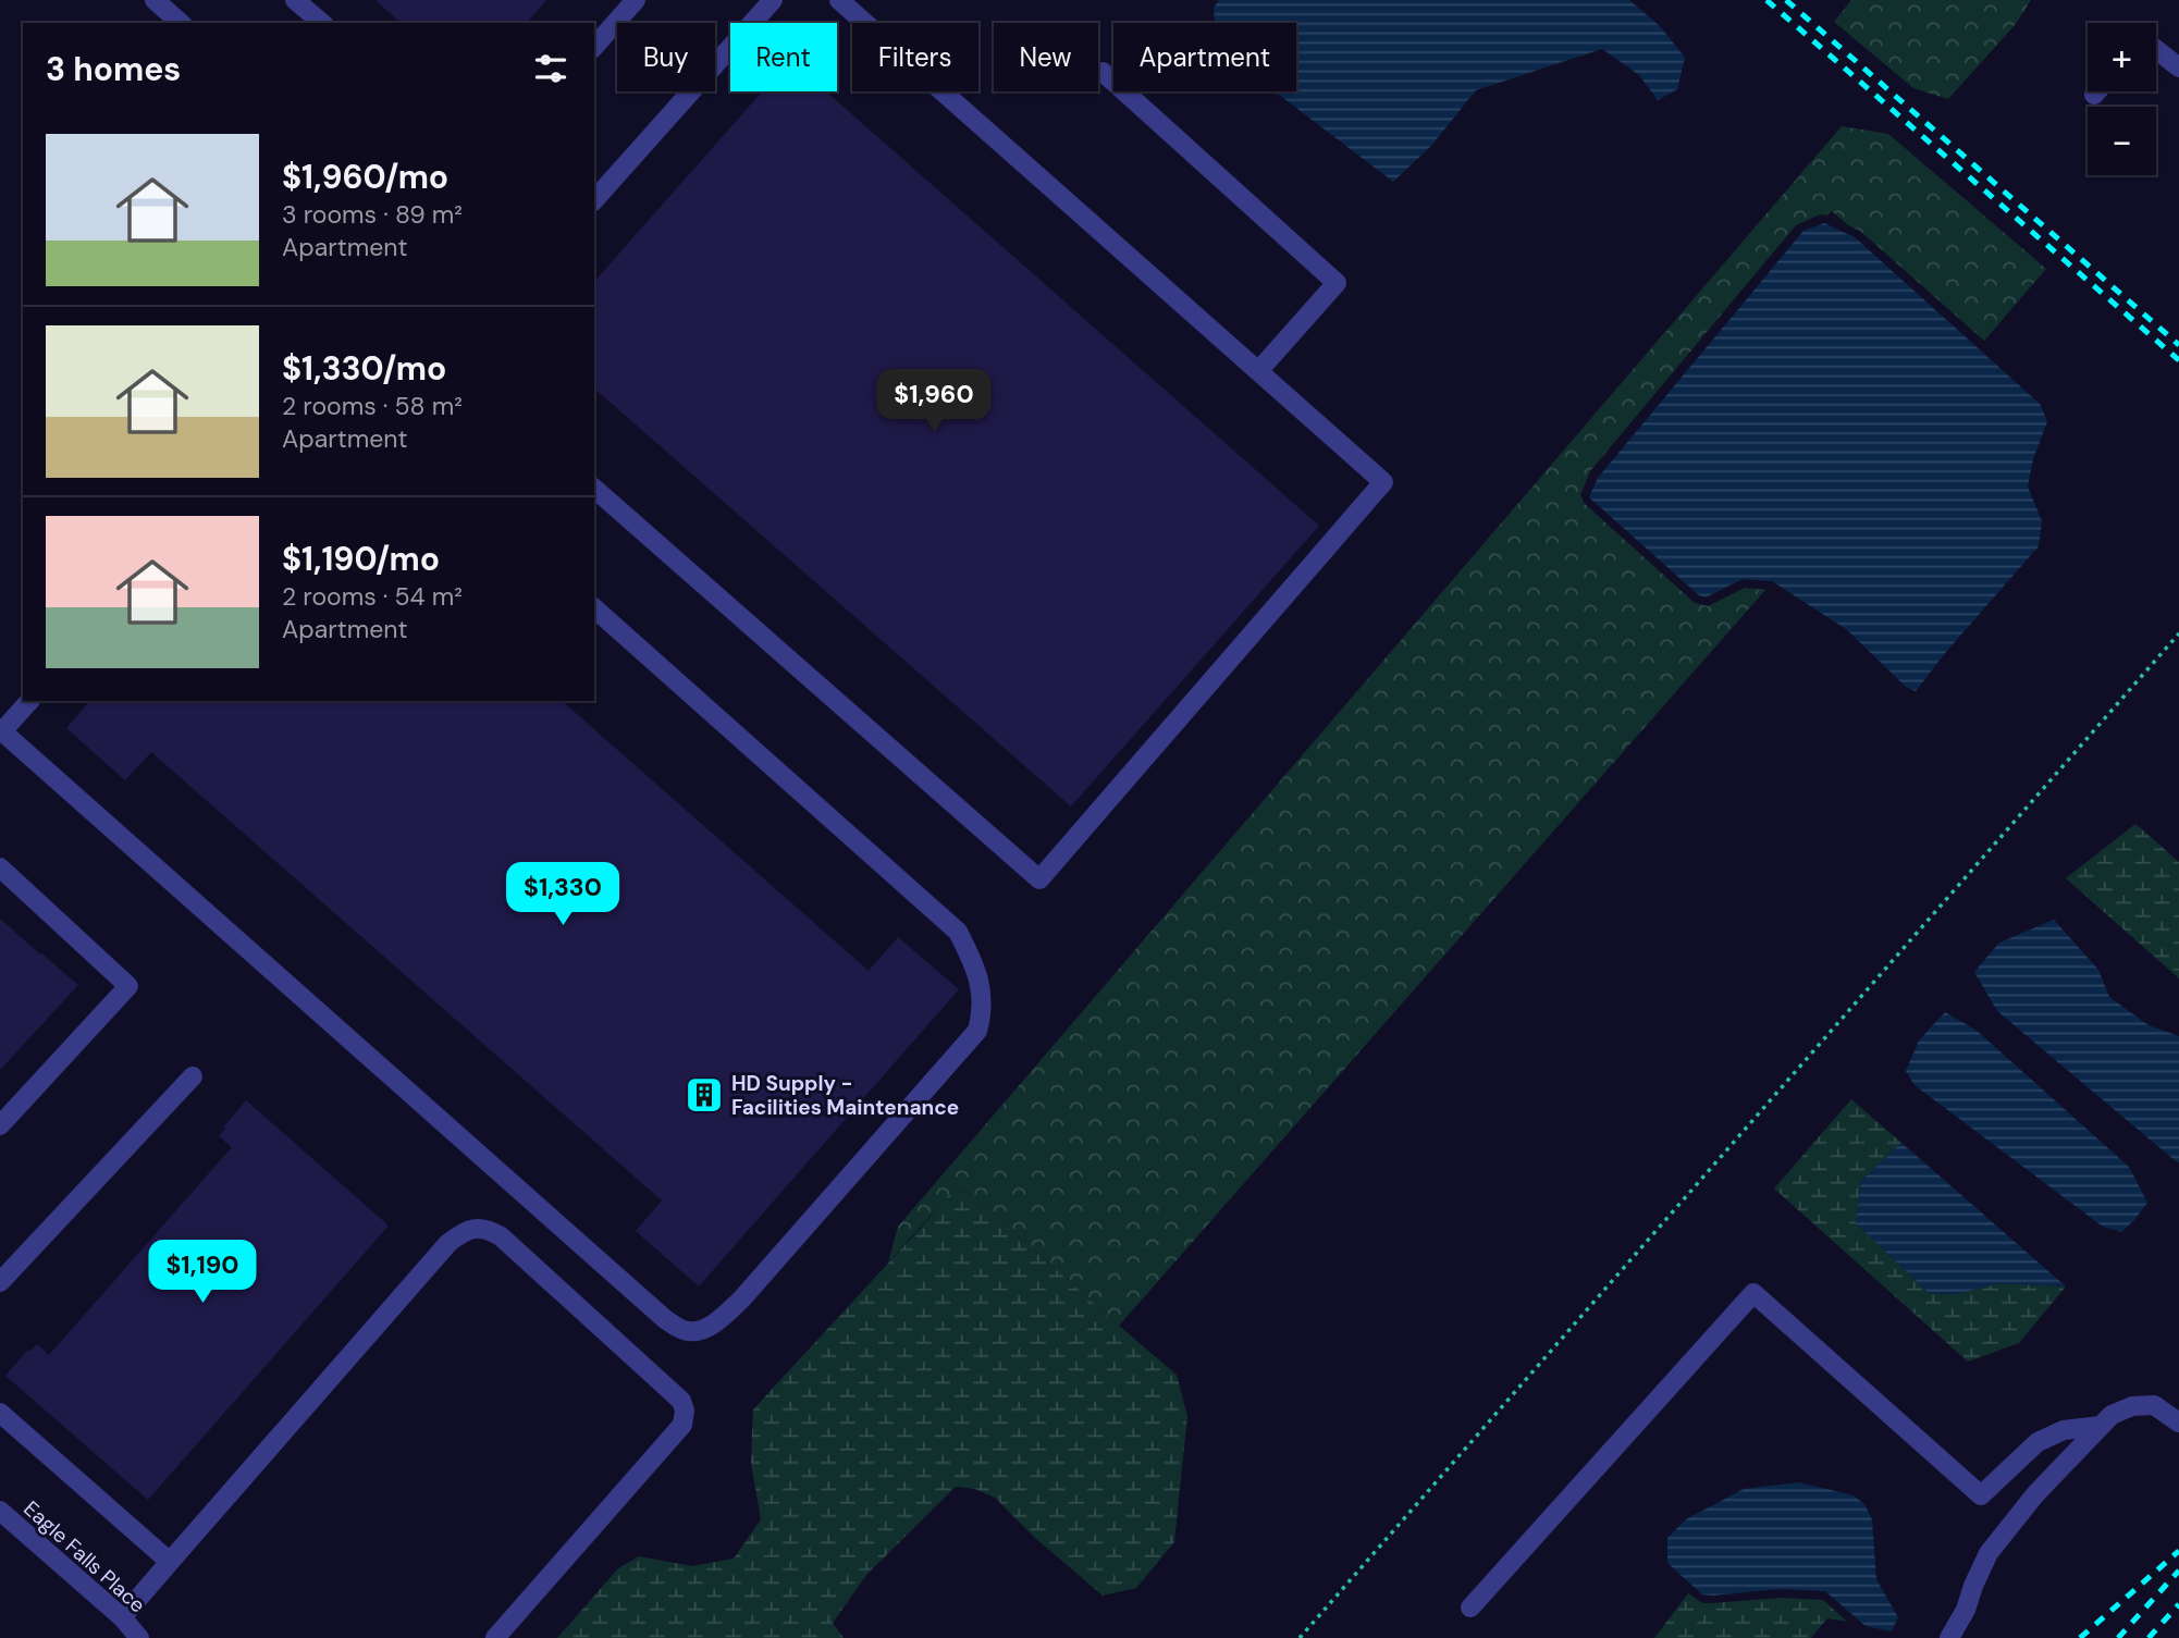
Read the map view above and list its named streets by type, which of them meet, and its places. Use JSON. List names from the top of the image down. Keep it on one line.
{"streets":{"street":["Eagle Falls Place"]},"places":{"building":["HD Supply - Facilities Maintenance"]},"page":{"map_buttons":["+","−"],"chip":["Buy","Rent","Filters","New","Apartment"],"heading":"3 homes","list":[{"name":"$1,960/mo","note":"3 rooms · 89 m² · Apartment"},{"name":"$1,330/mo","note":"2 rooms · 58 m² · Apartment"},{"name":"$1,190/mo","note":"2 rooms · 54 m² · Apartment"}],"price":["$1,960","$1,330","$1,190"]}}
